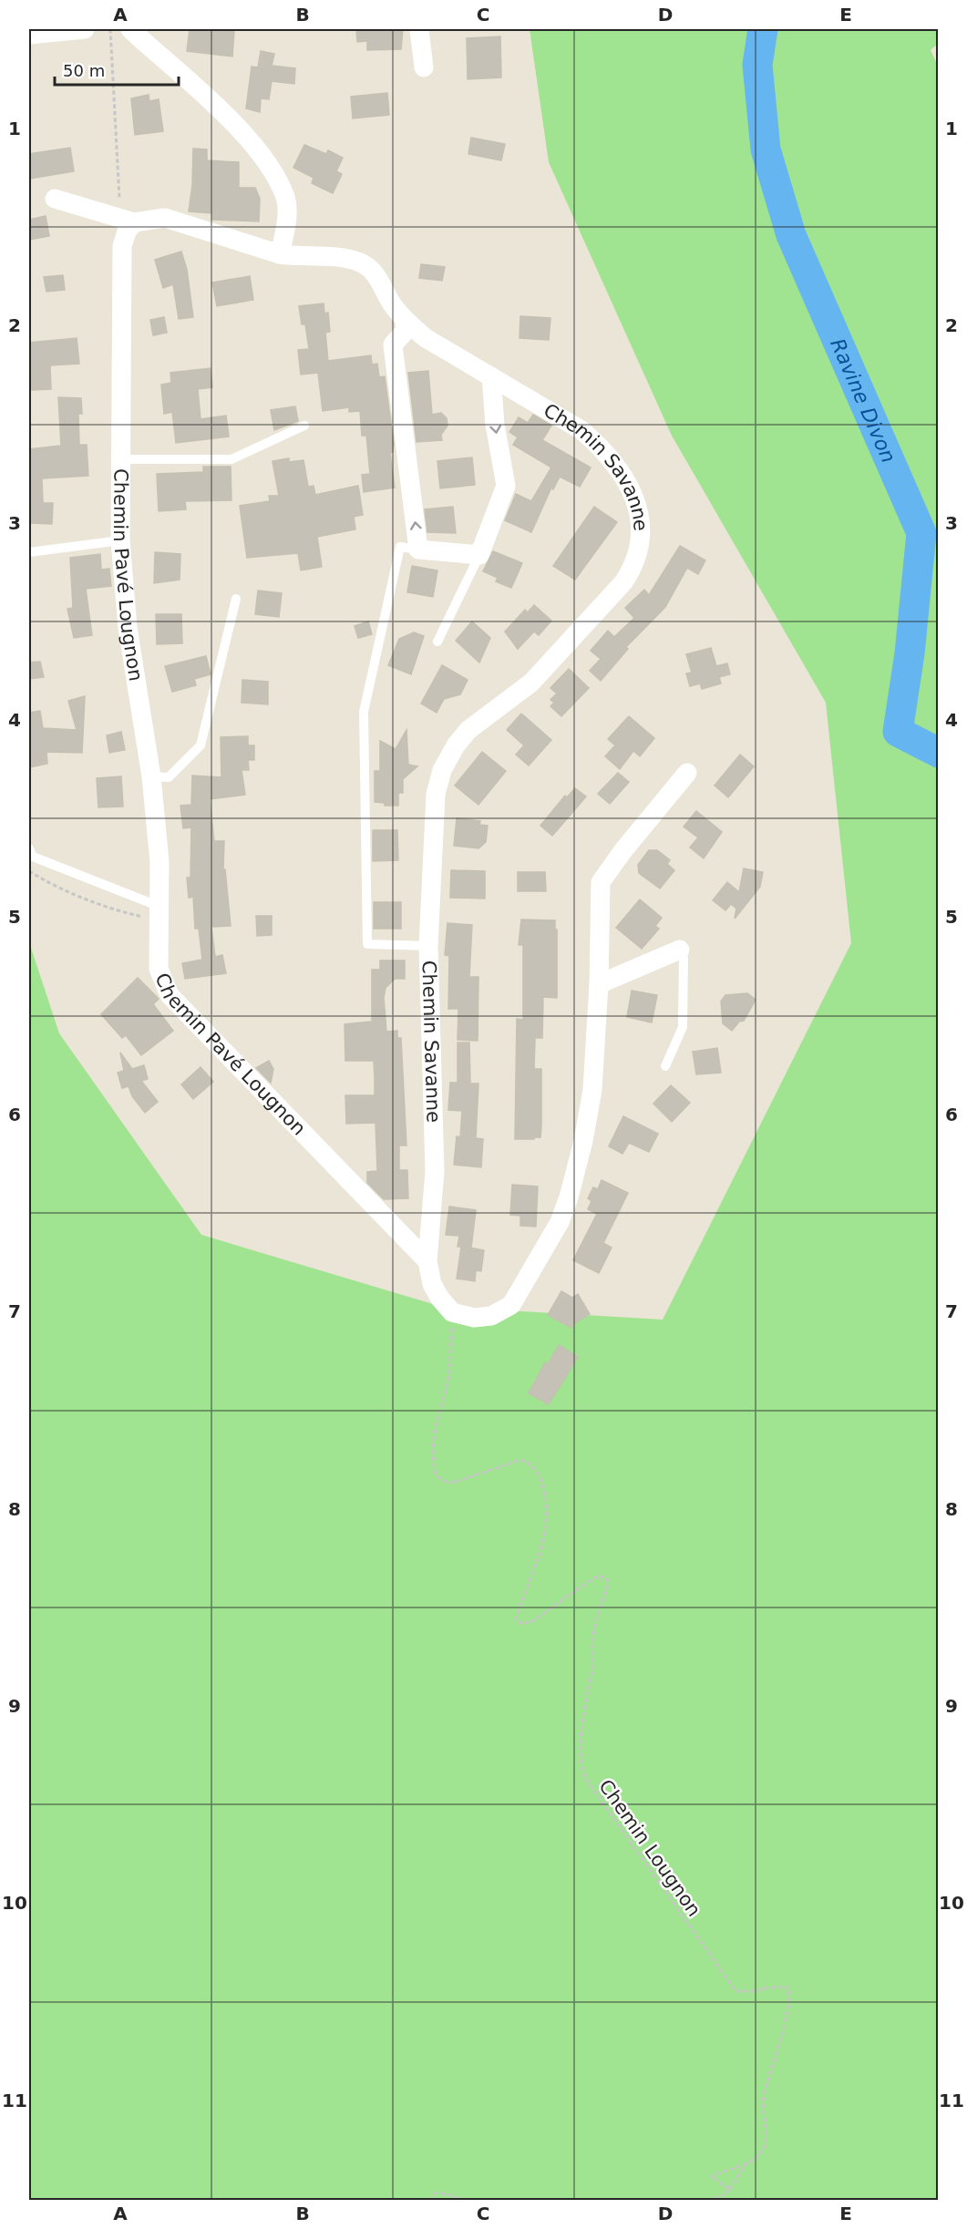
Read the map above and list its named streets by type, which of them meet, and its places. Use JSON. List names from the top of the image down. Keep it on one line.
{"streets":{"street":["Chemin Savanne","Chemin Pavé Lougnon"],"path":["Chemin Lougnon"]},"crossings":[["Chemin Savanne","Chemin Pavé Lougnon"],["Chemin Savanne","Chemin Lougnon"]],"water":["Ravine Divon"],"scale_bar":"50 m","grid":{"columns":["A","B","C","D","E"],"rows":["1","2","3","4","5","6","7","8","9","10","11"]}}
